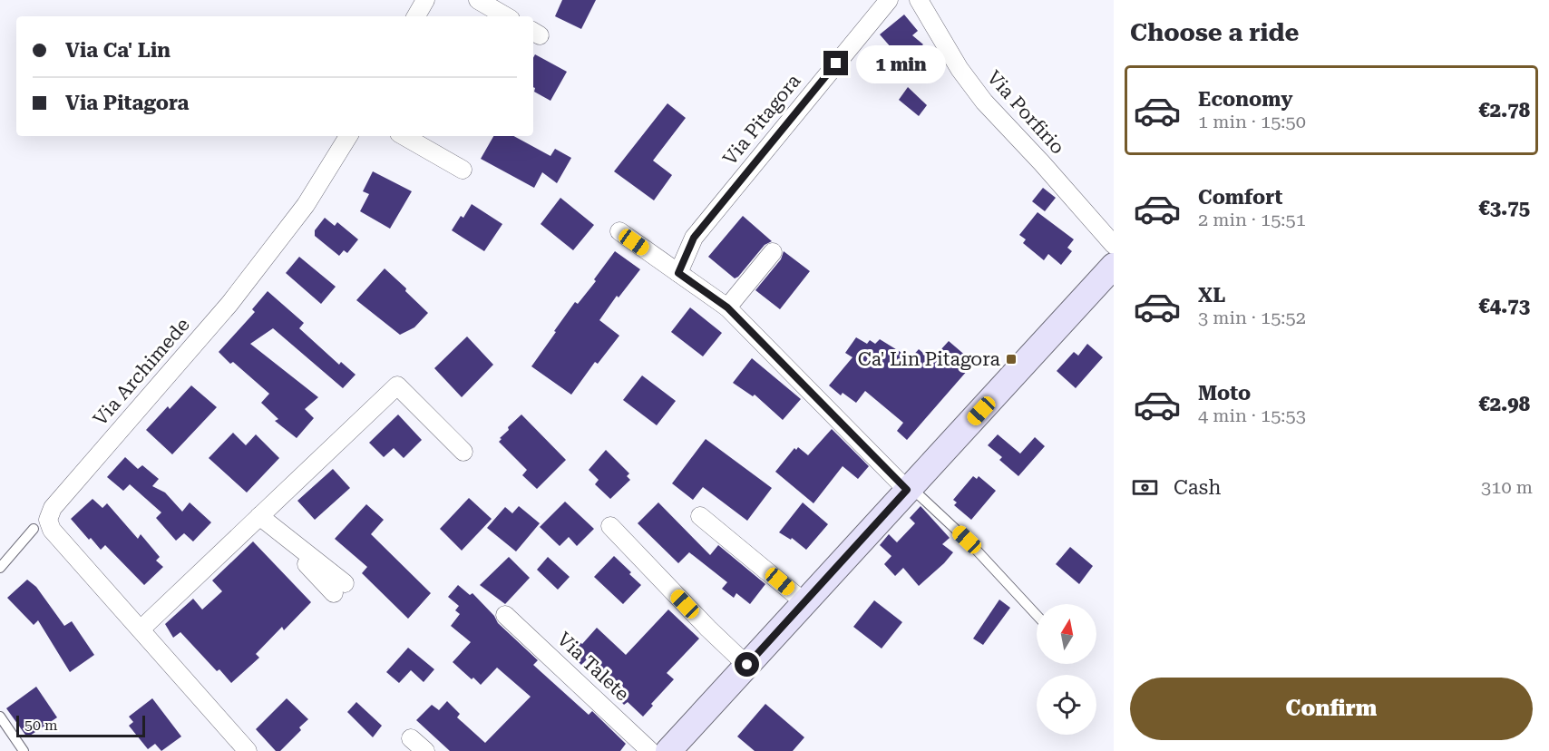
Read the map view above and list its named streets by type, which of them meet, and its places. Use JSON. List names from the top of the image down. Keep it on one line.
{"streets":{"street":["Via Porfirio","Via Pitagora","Via Archimede","Via Talete"]},"places":{"transit":["Ca' Lin Pitagora"]},"scale_bar":"50 m","north":"top","page":{"heading":"Choose a ride","banner":["Via Ca' Lin","Via Pitagora"],"bubble":"1 min","list":[{"name":"Economy","note":"1 min · 15:50","value":"€2.78"},{"name":"Comfort","note":"2 min · 15:51","value":"€3.75"},{"name":"XL","note":"3 min · 15:52","value":"€4.73"},{"name":"Moto","note":"4 min · 15:53","value":"€2.98"}],"pay":["Cash","310 m"],"buttons":"Confirm","scale":"50 m"}}
